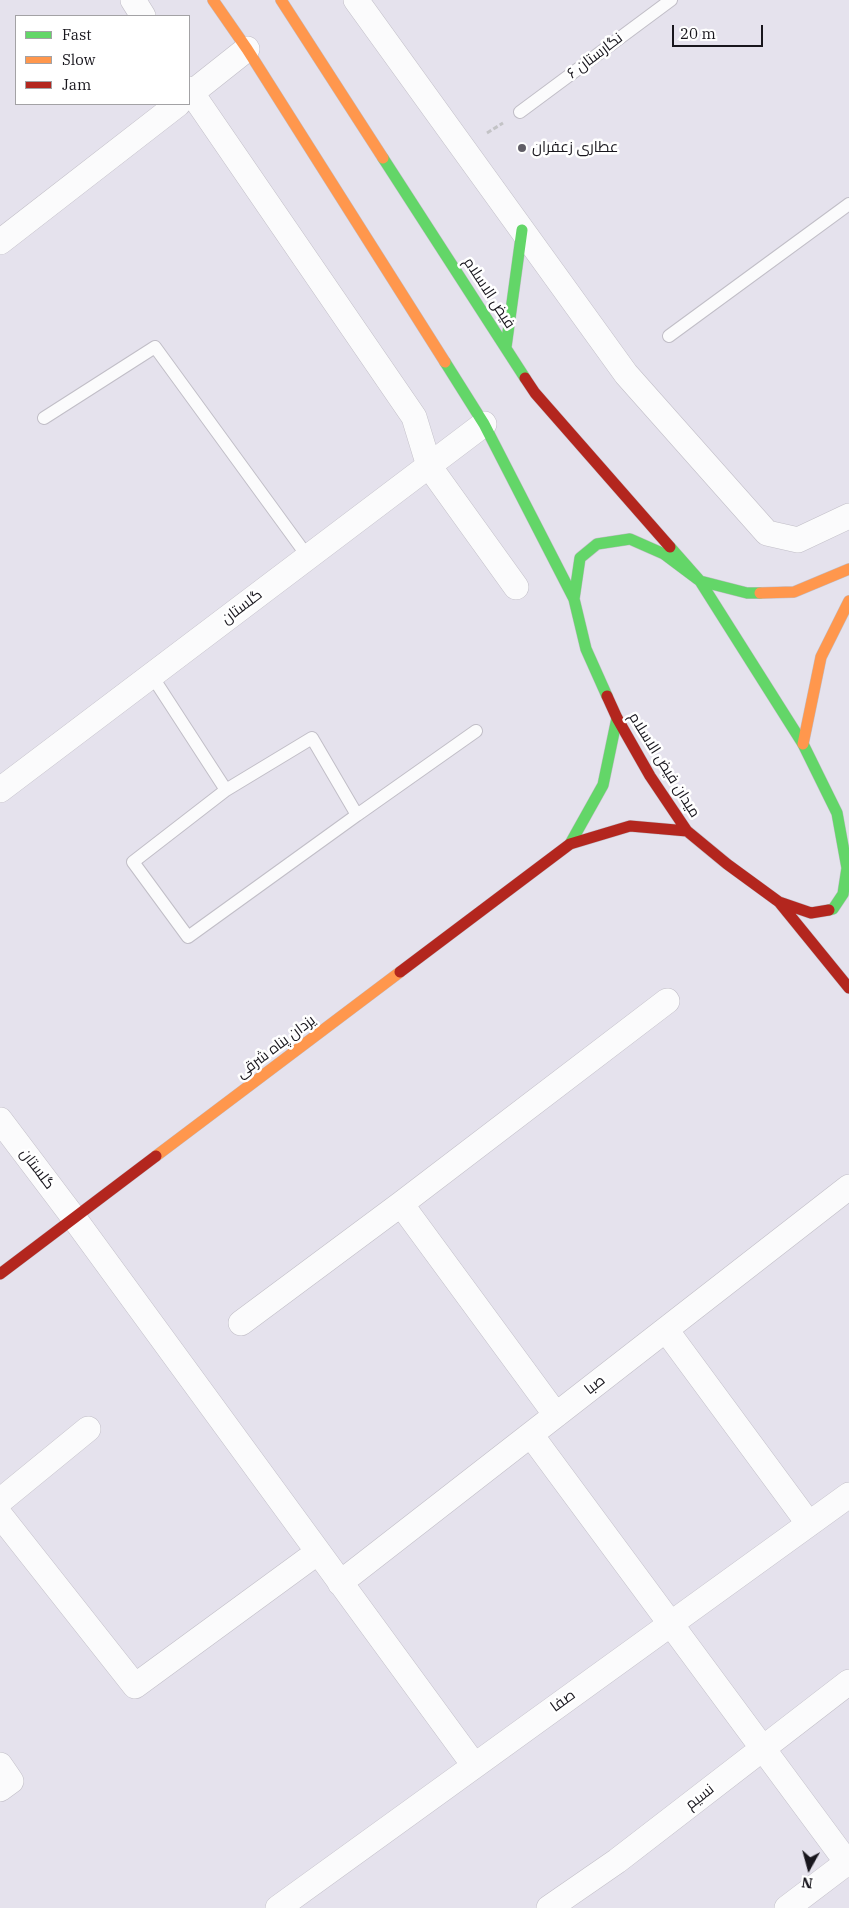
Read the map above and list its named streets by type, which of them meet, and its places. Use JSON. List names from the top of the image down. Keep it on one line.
{"streets":{"main road":["فیض الاسلام","میدان فیض الاسلام","یزدان پناه شرقی"],"street":["گلستان","صبا","صفا","نسیم"],"lane":["نگارستان ۶"]},"crossings":[["فیض الاسلام","میدان فیض الاسلام"],["گلستان","یزدان پناه شرقی"],["گلستان","صبا"],["گلستان","صفا"],["میدان فیض الاسلام","یزدان پناه شرقی"]],"places":["عطاری زعفران"],"legend":["Fast","Slow","Jam"],"scale_bar":"20 m","north":"bottom"}
